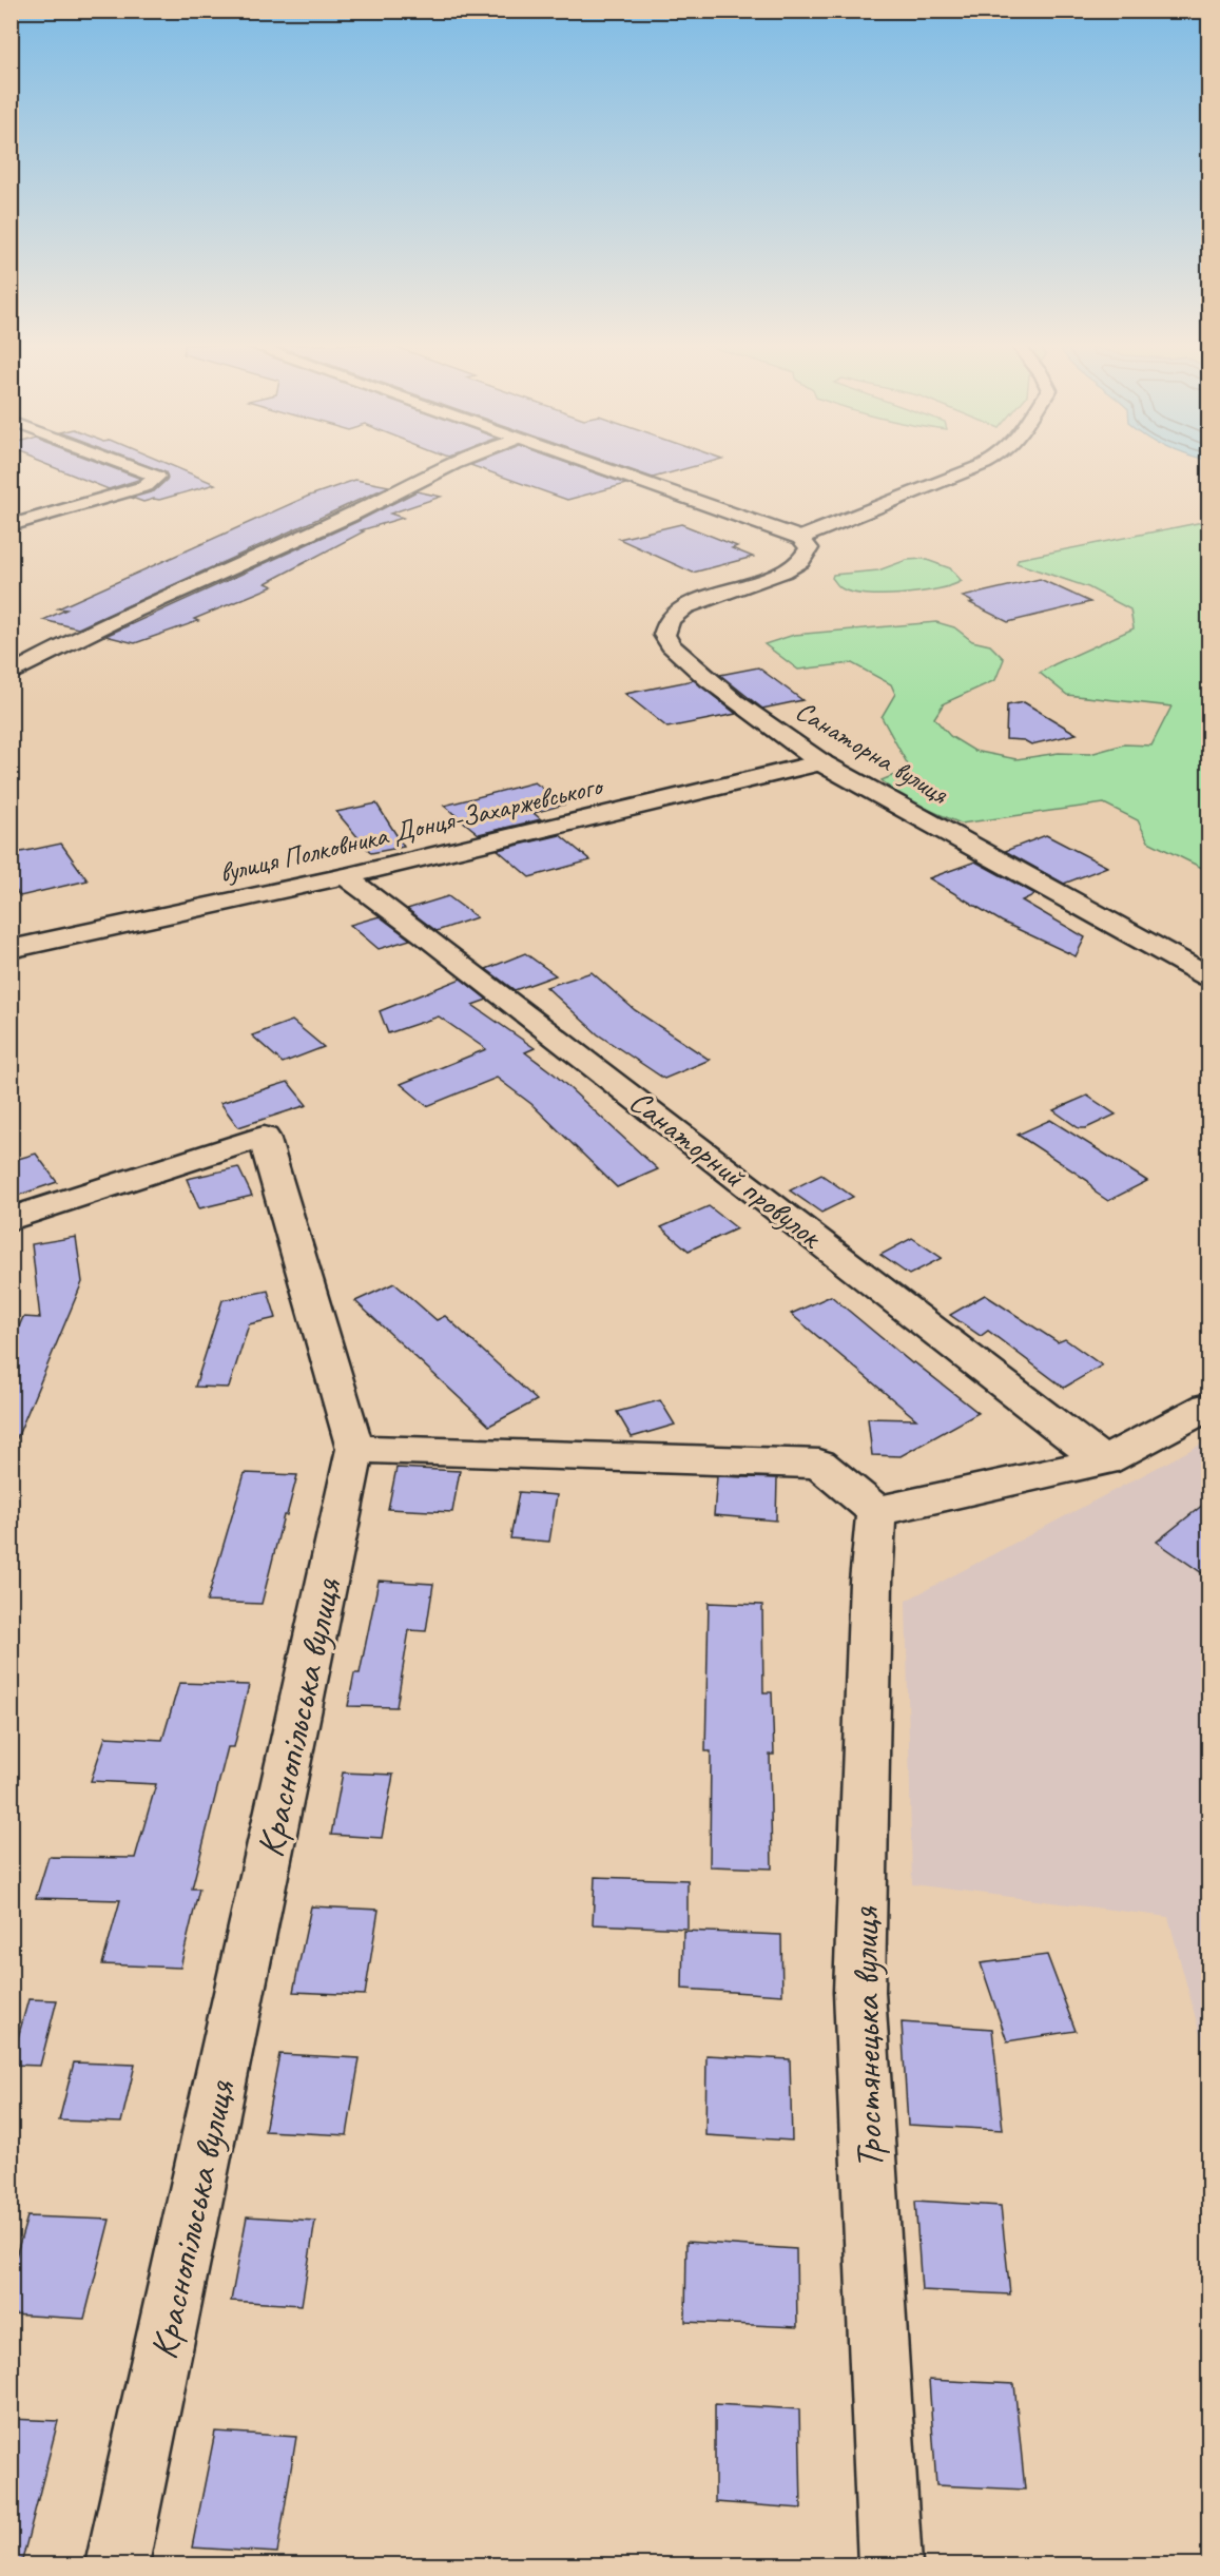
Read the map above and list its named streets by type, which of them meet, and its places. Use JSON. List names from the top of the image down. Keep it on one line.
{"streets":{"street":["Санаторна вулиця","вулиця Полковника Донця-Захаржевського","Санаторний провулок","Краснопільська вулиця","Тростянецька вулиця"]},"crossings":[["Санаторна вулиця","вулиця Полковника Донця-Захаржевського"],["вулиця Полковника Донця-Захаржевського","Санаторний провулок"]]}
